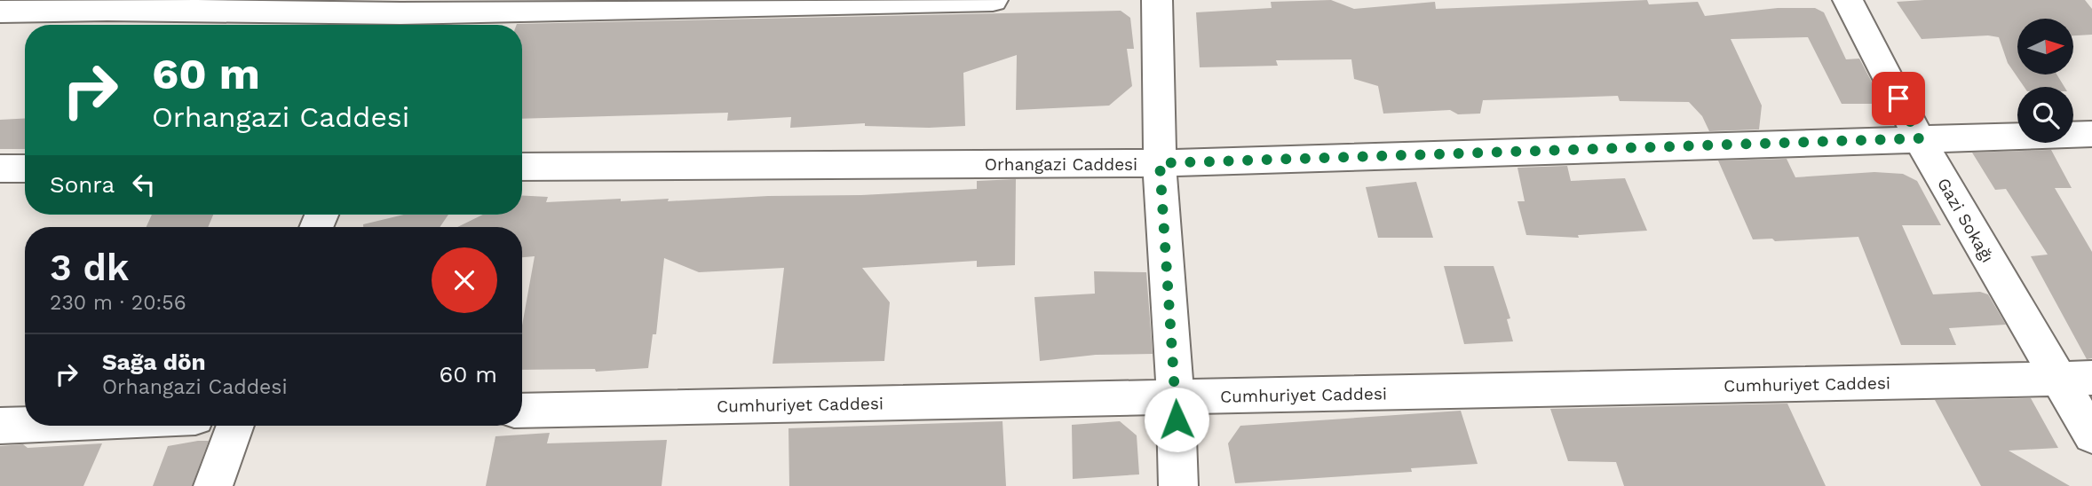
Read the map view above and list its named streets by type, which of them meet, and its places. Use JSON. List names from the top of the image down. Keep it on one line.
{"streets":{"street":["Orhangazi Caddesi","Gazi Sokağı","Cumhuriyet Caddesi"]},"crossings":[["Orhangazi Caddesi","Gazi Sokağı"],["Gazi Sokağı","Cumhuriyet Caddesi"]],"north":"right","page":{"turn":["60 m","Orhangazi Caddesi"],"then":"Sonra","heading":["3 dk","230 m · 20:56"],"list":[{"name":"Sağa dön","note":"Orhangazi Caddesi","value":"60 m"}]}}
